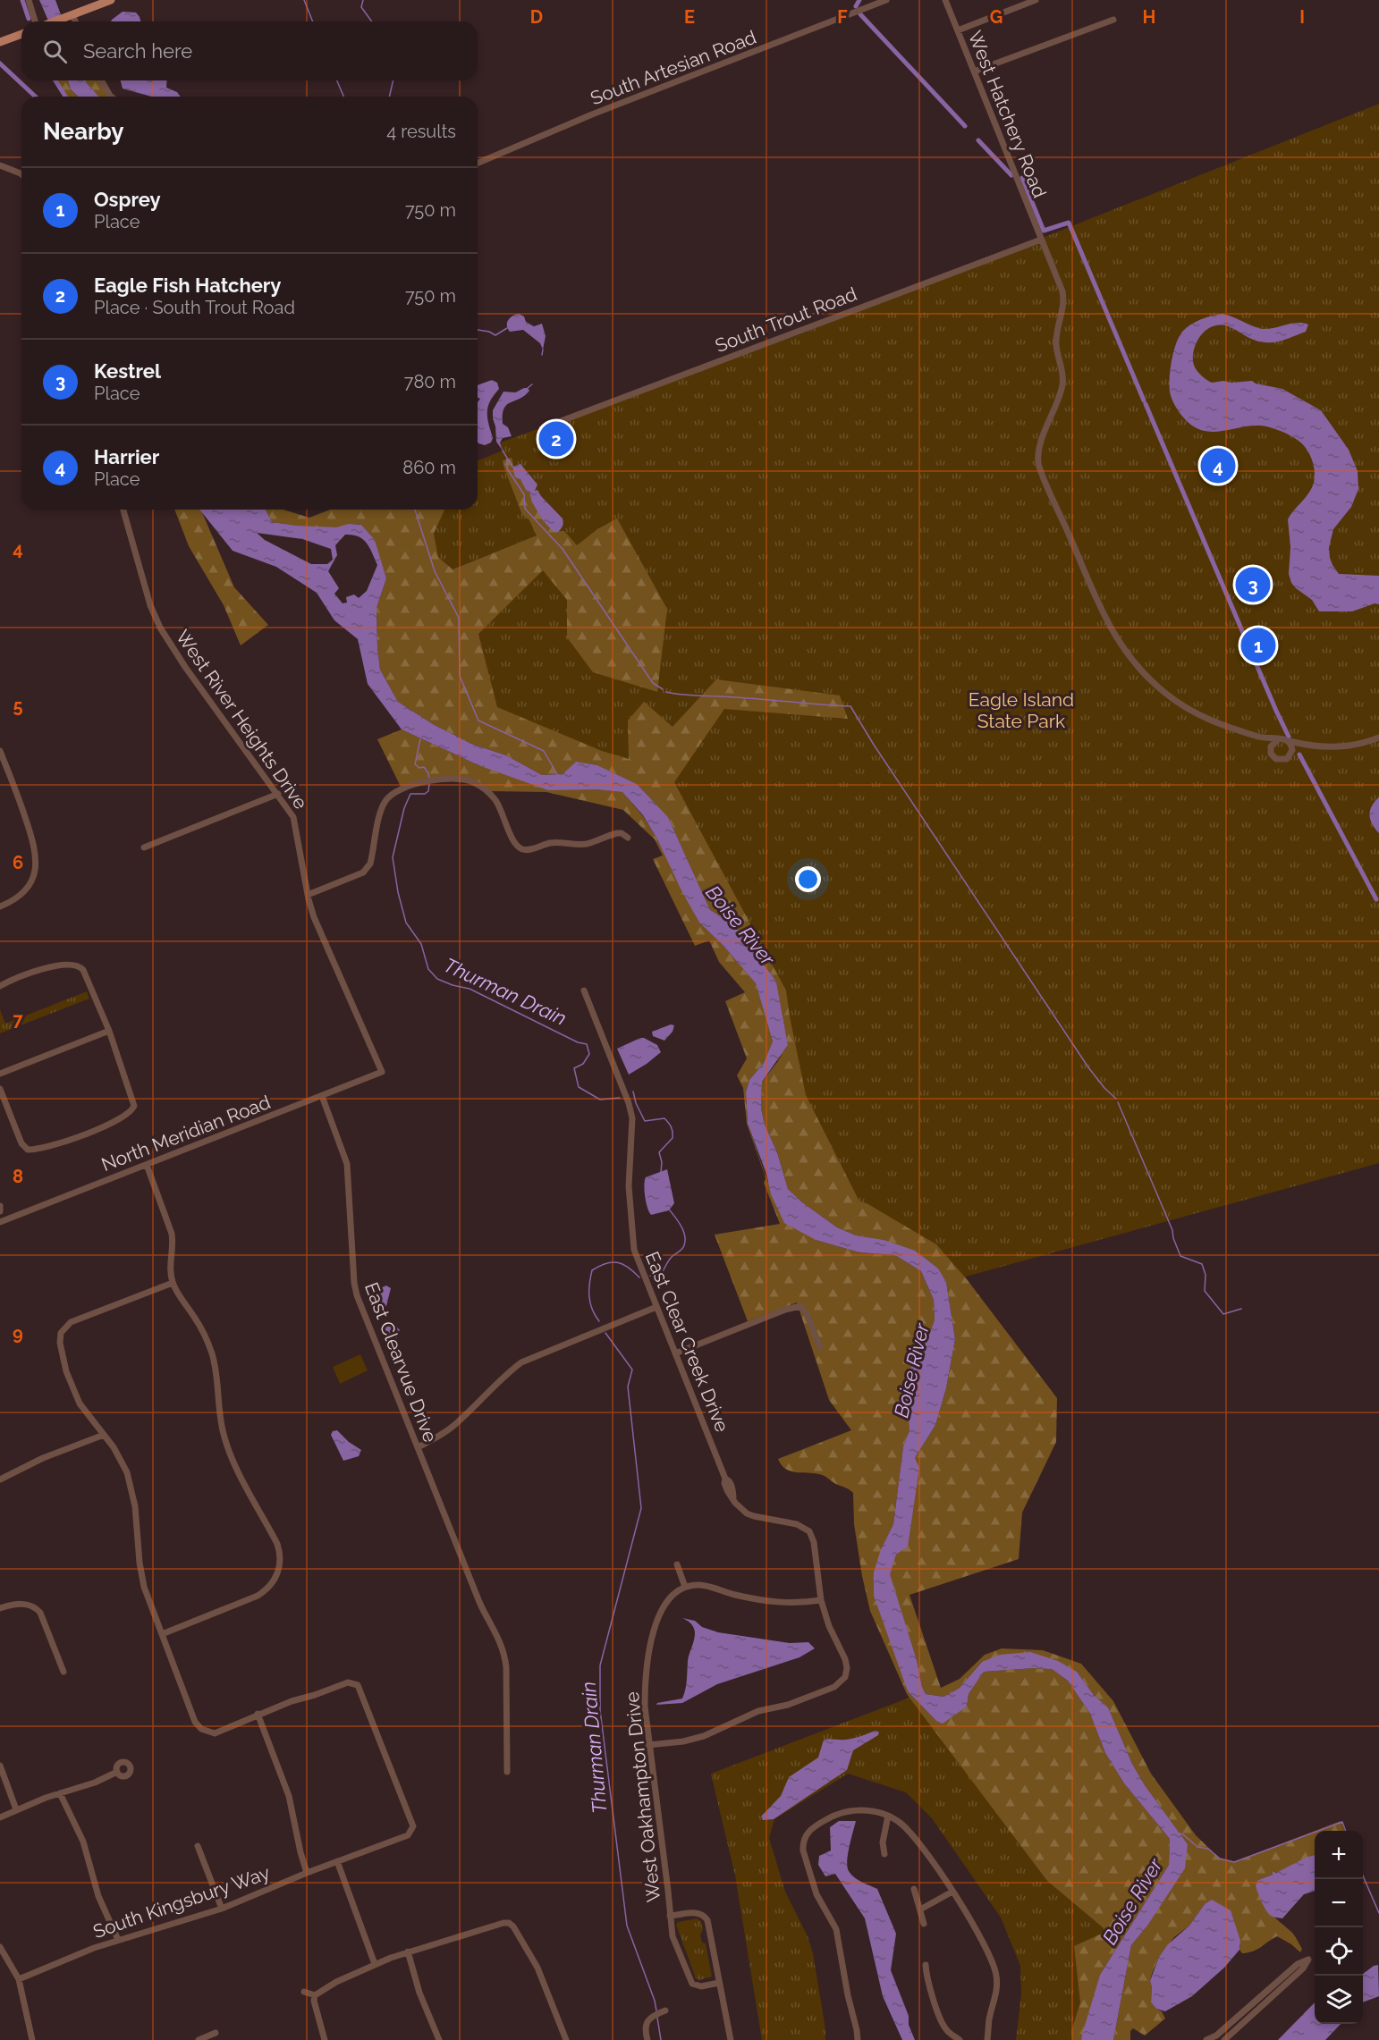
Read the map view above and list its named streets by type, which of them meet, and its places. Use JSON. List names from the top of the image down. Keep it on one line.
{"streets":{"street":["South Artesian Road","West Hatchery Road","South Trout Road","West River Heights Drive","North Meridian Road","East Clear Creek Drive","East Clearvue Drive","West Oakhampton Drive","South Kingsbury Way"]},"crossings":[["West Hatchery Road","South Trout Road"],["West River Heights Drive","North Meridian Road"],["North Meridian Road","East Clearvue Drive"]],"water":["Boise River","Thurman Drain"],"parks":["Eagle Island State Park"],"page":{"search":"Search here","heading":["Nearby","4 results"],"list":[{"mark":"1","name":"Osprey","note":"Place","value":"750 m"},{"mark":"2","name":"Eagle Fish Hatchery","note":"Place · South Trout Road","value":"750 m"},{"mark":"3","name":"Kestrel","note":"Place","value":"780 m"},{"mark":"4","name":"Harrier","note":"Place","value":"860 m"}],"pins":["2","4","3","1"],"map_buttons":["+","−"]},"grid":{"columns":["D","E","F","G","H","I"],"rows":["4","5","6","7","8","9"]}}
